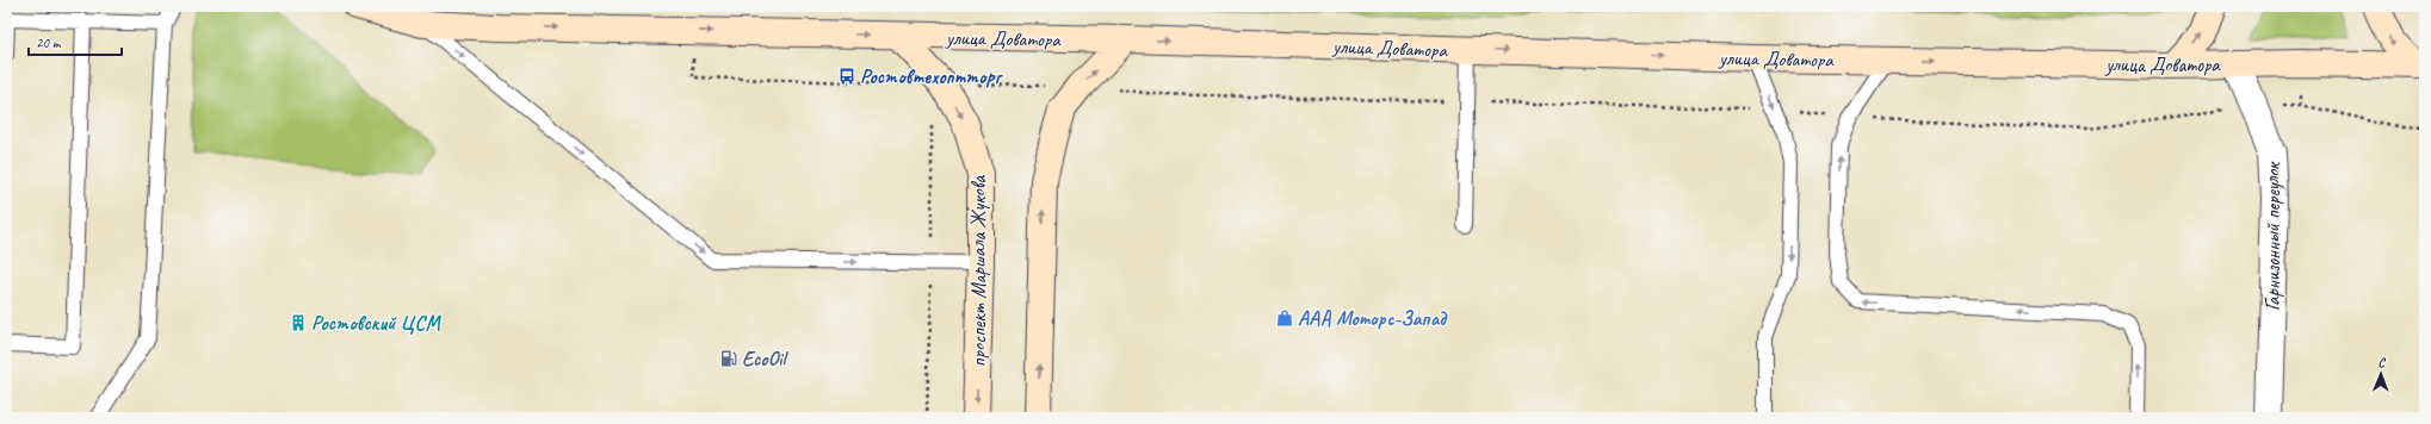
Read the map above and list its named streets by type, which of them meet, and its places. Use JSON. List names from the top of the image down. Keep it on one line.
{"streets":{"street":["улица Доватора","Гарнизонный переулок","проспект Маршала Жукова"]},"crossings":[["улица Доватора","Гарнизонный переулок"],["улица Доватора","проспект Маршала Жукова"]],"one_way":["улица Доватора"],"places":{"bus stop":["Ростовтехоптторг"],"shop":["ААА Моторс-Запад"],"building":["Ростовский ЦСМ"],"fuel station":["EcoOil"]},"scale_bar":"20 m","north":"top"}
